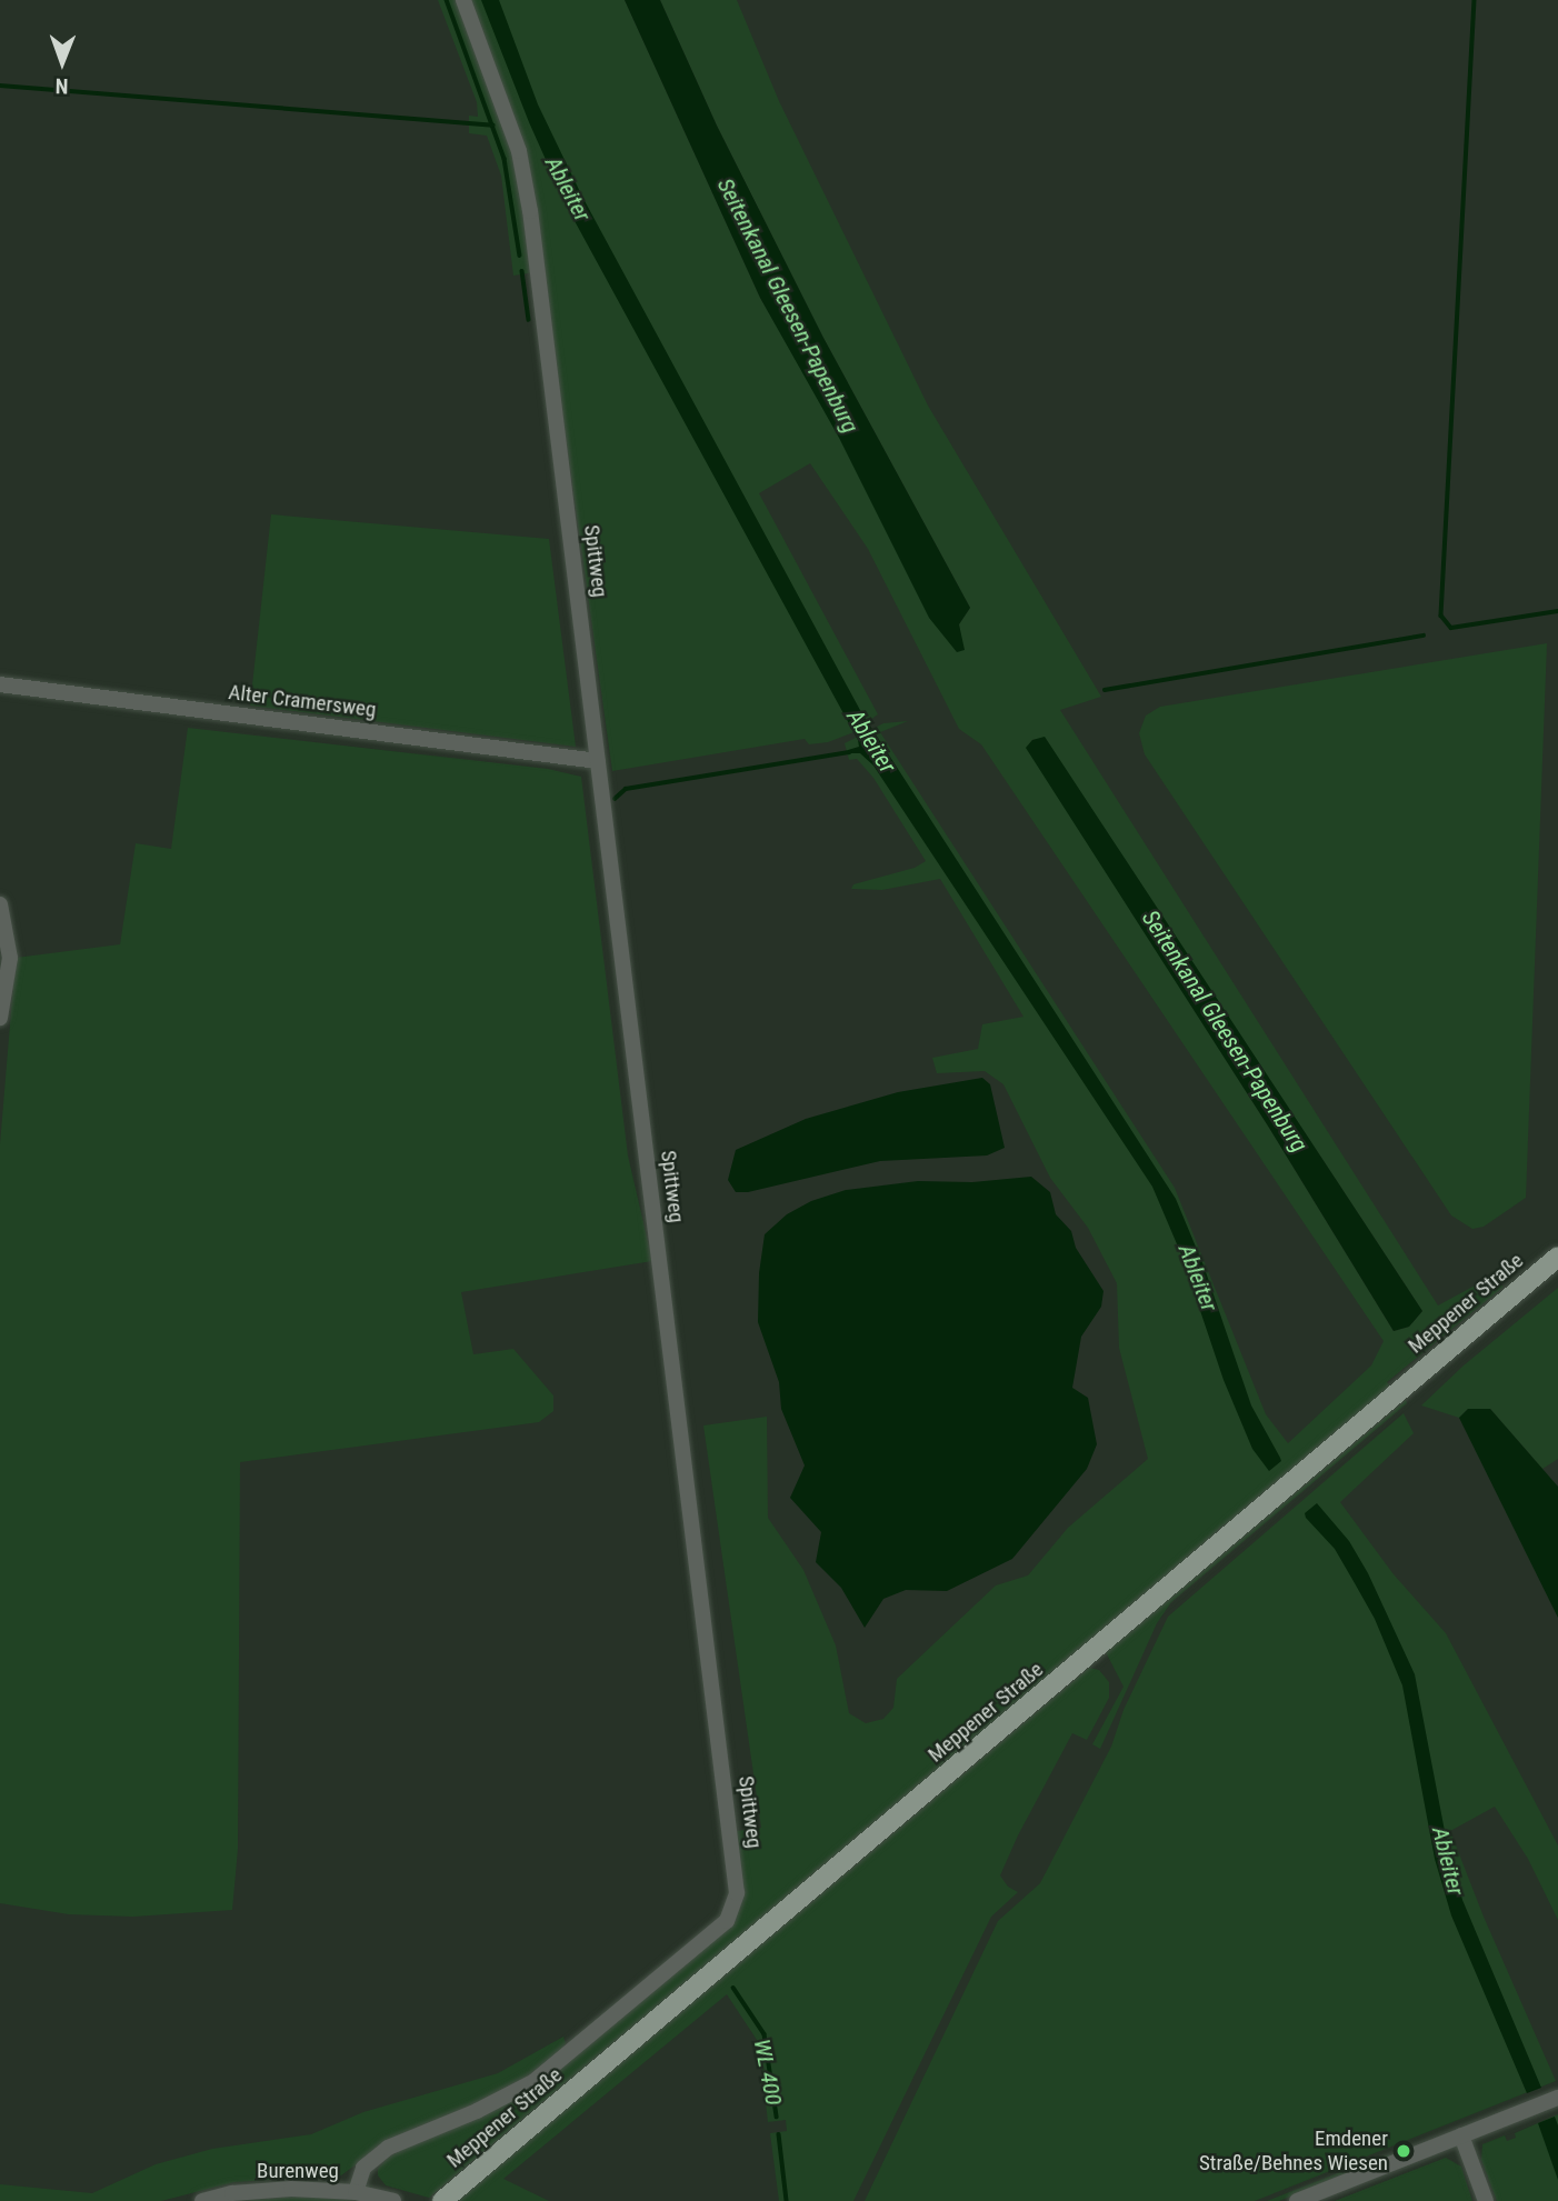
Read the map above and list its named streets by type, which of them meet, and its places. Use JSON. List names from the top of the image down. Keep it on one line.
{"streets":{"main road":["Meppener Straße"],"street":["Spittweg","Alter Cramersweg","Burenweg"]},"crossings":[["Spittweg","Alter Cramersweg"],["Spittweg","Burenweg"]],"water":["Ableiter","Seitenkanal Gleesen-Papenburg","WL 400"],"places":["Emdener Straße/Behnes Wiesen"],"north":"bottom"}
